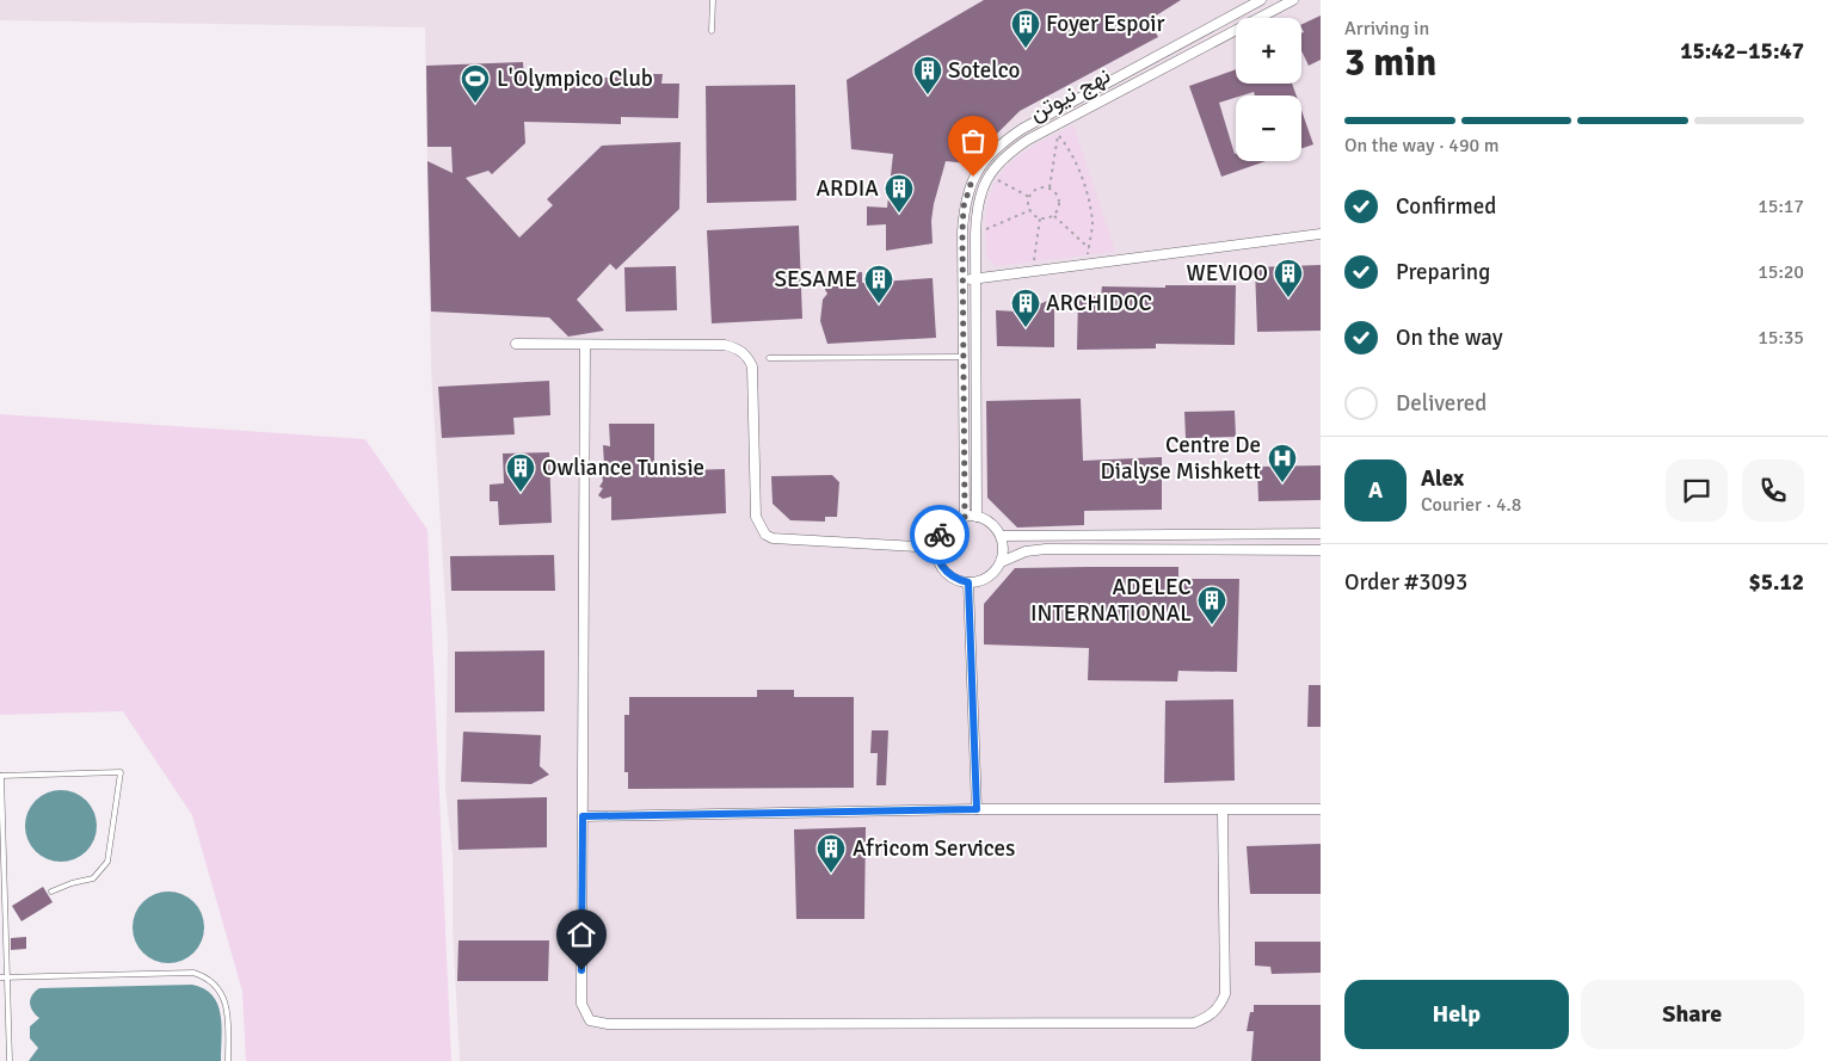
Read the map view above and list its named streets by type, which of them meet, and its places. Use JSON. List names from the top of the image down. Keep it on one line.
{"streets":{"street":["نهج نيوتن"]},"places":{"building":["Foyer Espoir","Sotelco","ARDIA","WEVIOO","SESAME","ARCHIDOC","Owliance Tunisie","ADELEC INTERNATIONAL","Africom Services"],"sports":["L'Olympico Club"],"hospital":["Centre De Dialyse Mishkett"]},"page":{"heading":["3 min","Arriving in","15:42–15:47"],"panel":["Alex","Courier · 4.8","Order #3093","$5.12"],"map_buttons":["+","−"],"bar":"On the way · 490 m","list":[["Confirmed","15:17"],["Preparing","15:20"],["On the way","15:35"],"Delivered"],"round":"A","buttons":["Help","Share"]}}
